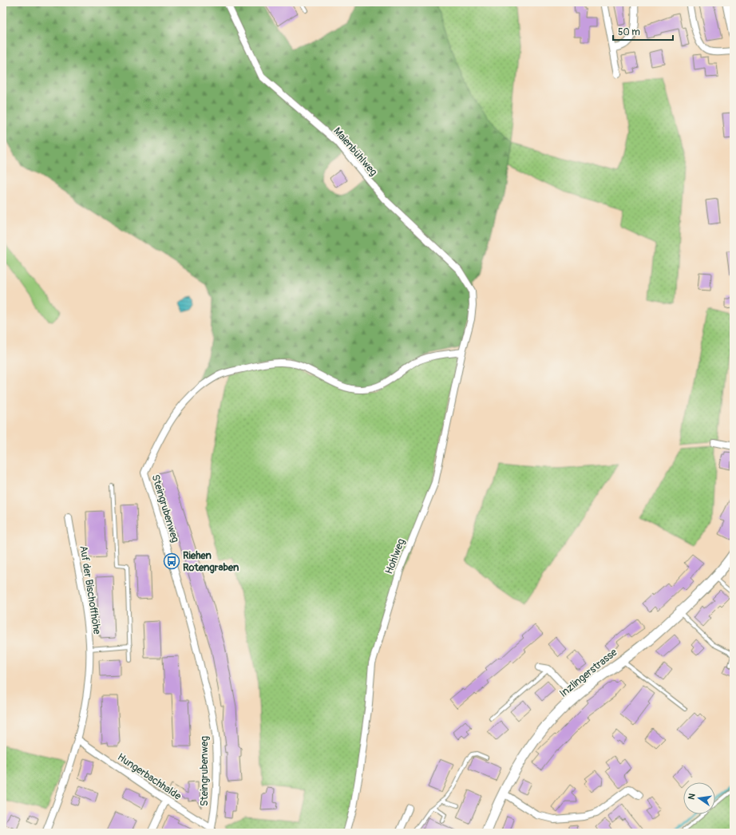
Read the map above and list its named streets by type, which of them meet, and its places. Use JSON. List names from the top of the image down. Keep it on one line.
{"streets":{"street":["Maienbühlweg","Steingrubenweg","Hohlweg","Auf der Bischoffhöhe","Inzlingerstrasse","Hungerbachhalde"]},"crossings":[["Maienbühlweg","Hohlweg"],["Steingrubenweg","Hohlweg"],["Steingrubenweg","Hungerbachhalde"],["Auf der Bischoffhöhe","Hungerbachhalde"]],"places":{"bus stop":["Riehen Rotengraben"]},"scale_bar":"50 m","north":"left"}
